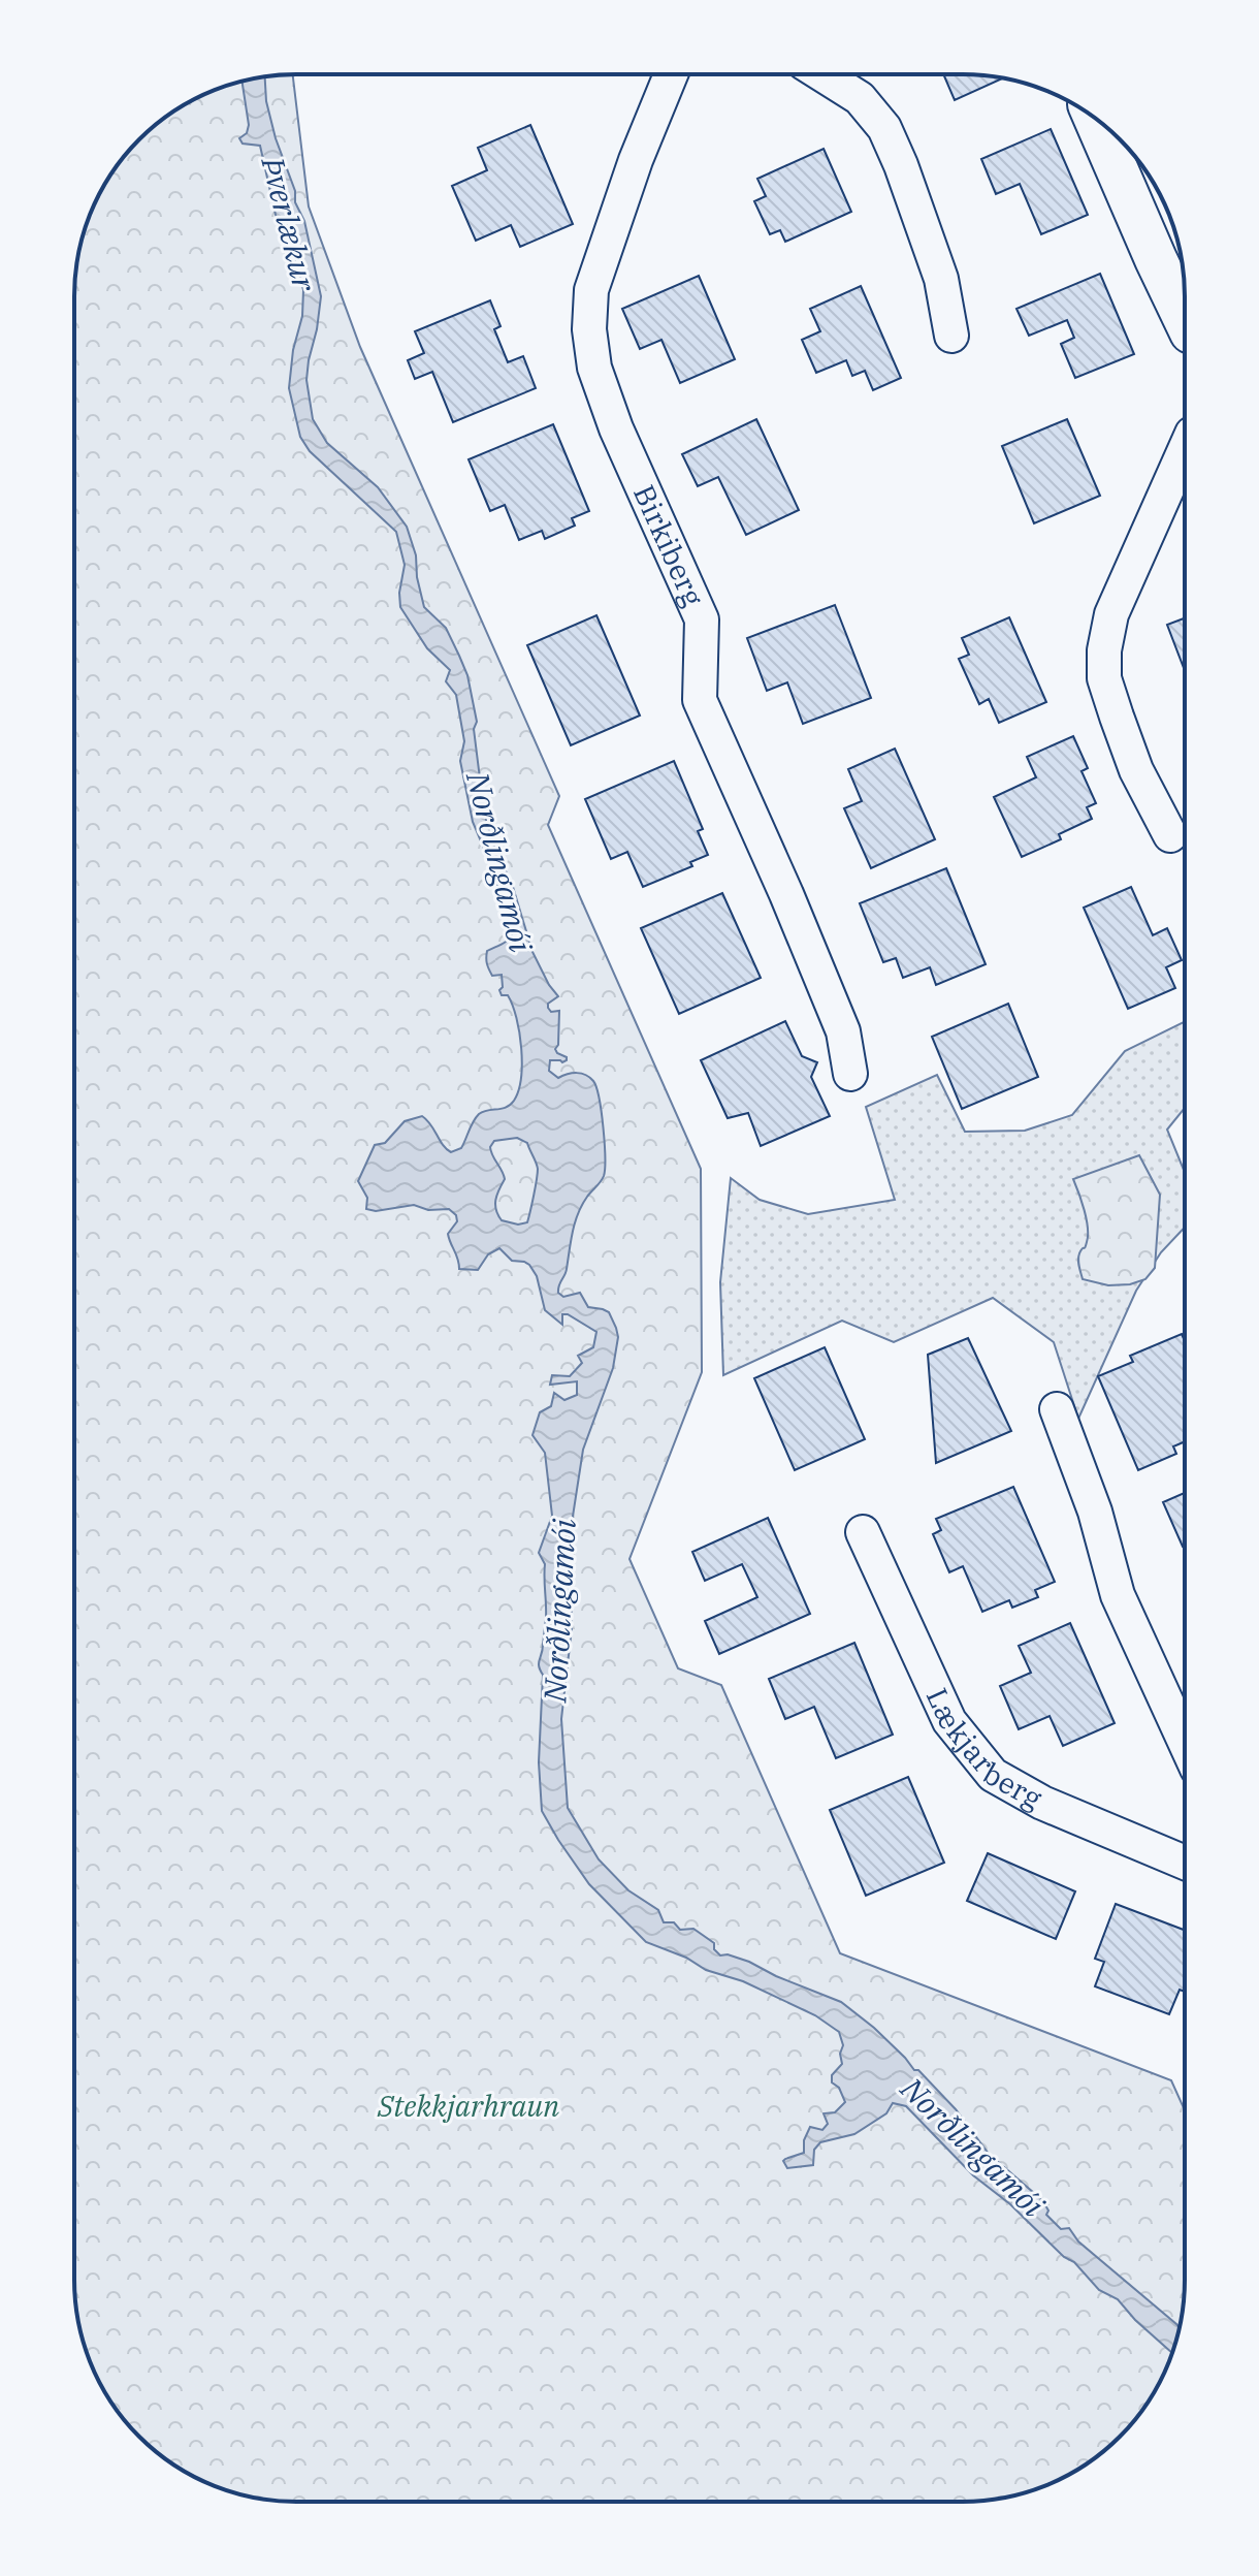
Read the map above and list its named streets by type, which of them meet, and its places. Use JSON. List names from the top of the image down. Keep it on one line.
{"streets":{"street":["Birkiberg","Lækjarberg"]},"water":["Þverlækur","Norðlingamói"],"parks":["Stekkjarhraun"]}
